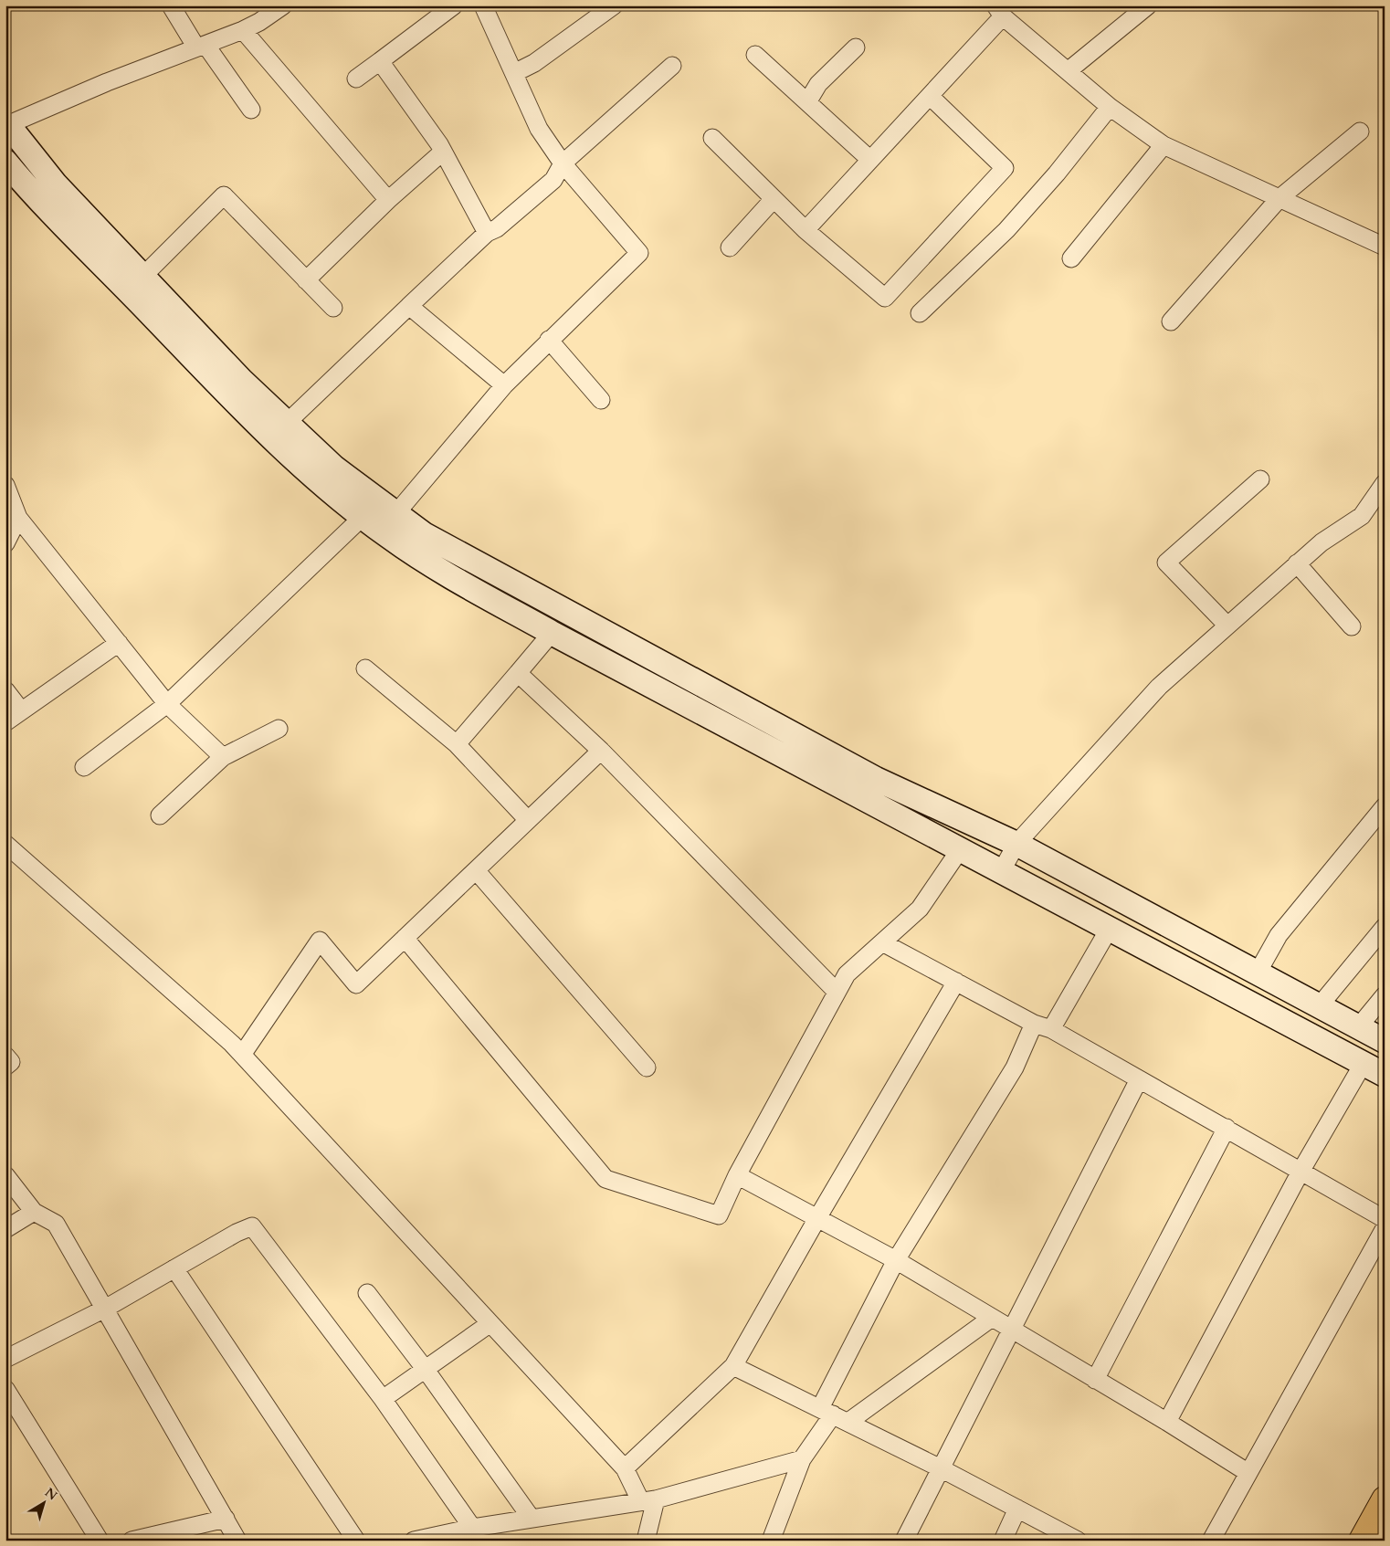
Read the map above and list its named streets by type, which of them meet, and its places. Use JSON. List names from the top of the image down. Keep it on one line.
{"north":"top right"}
